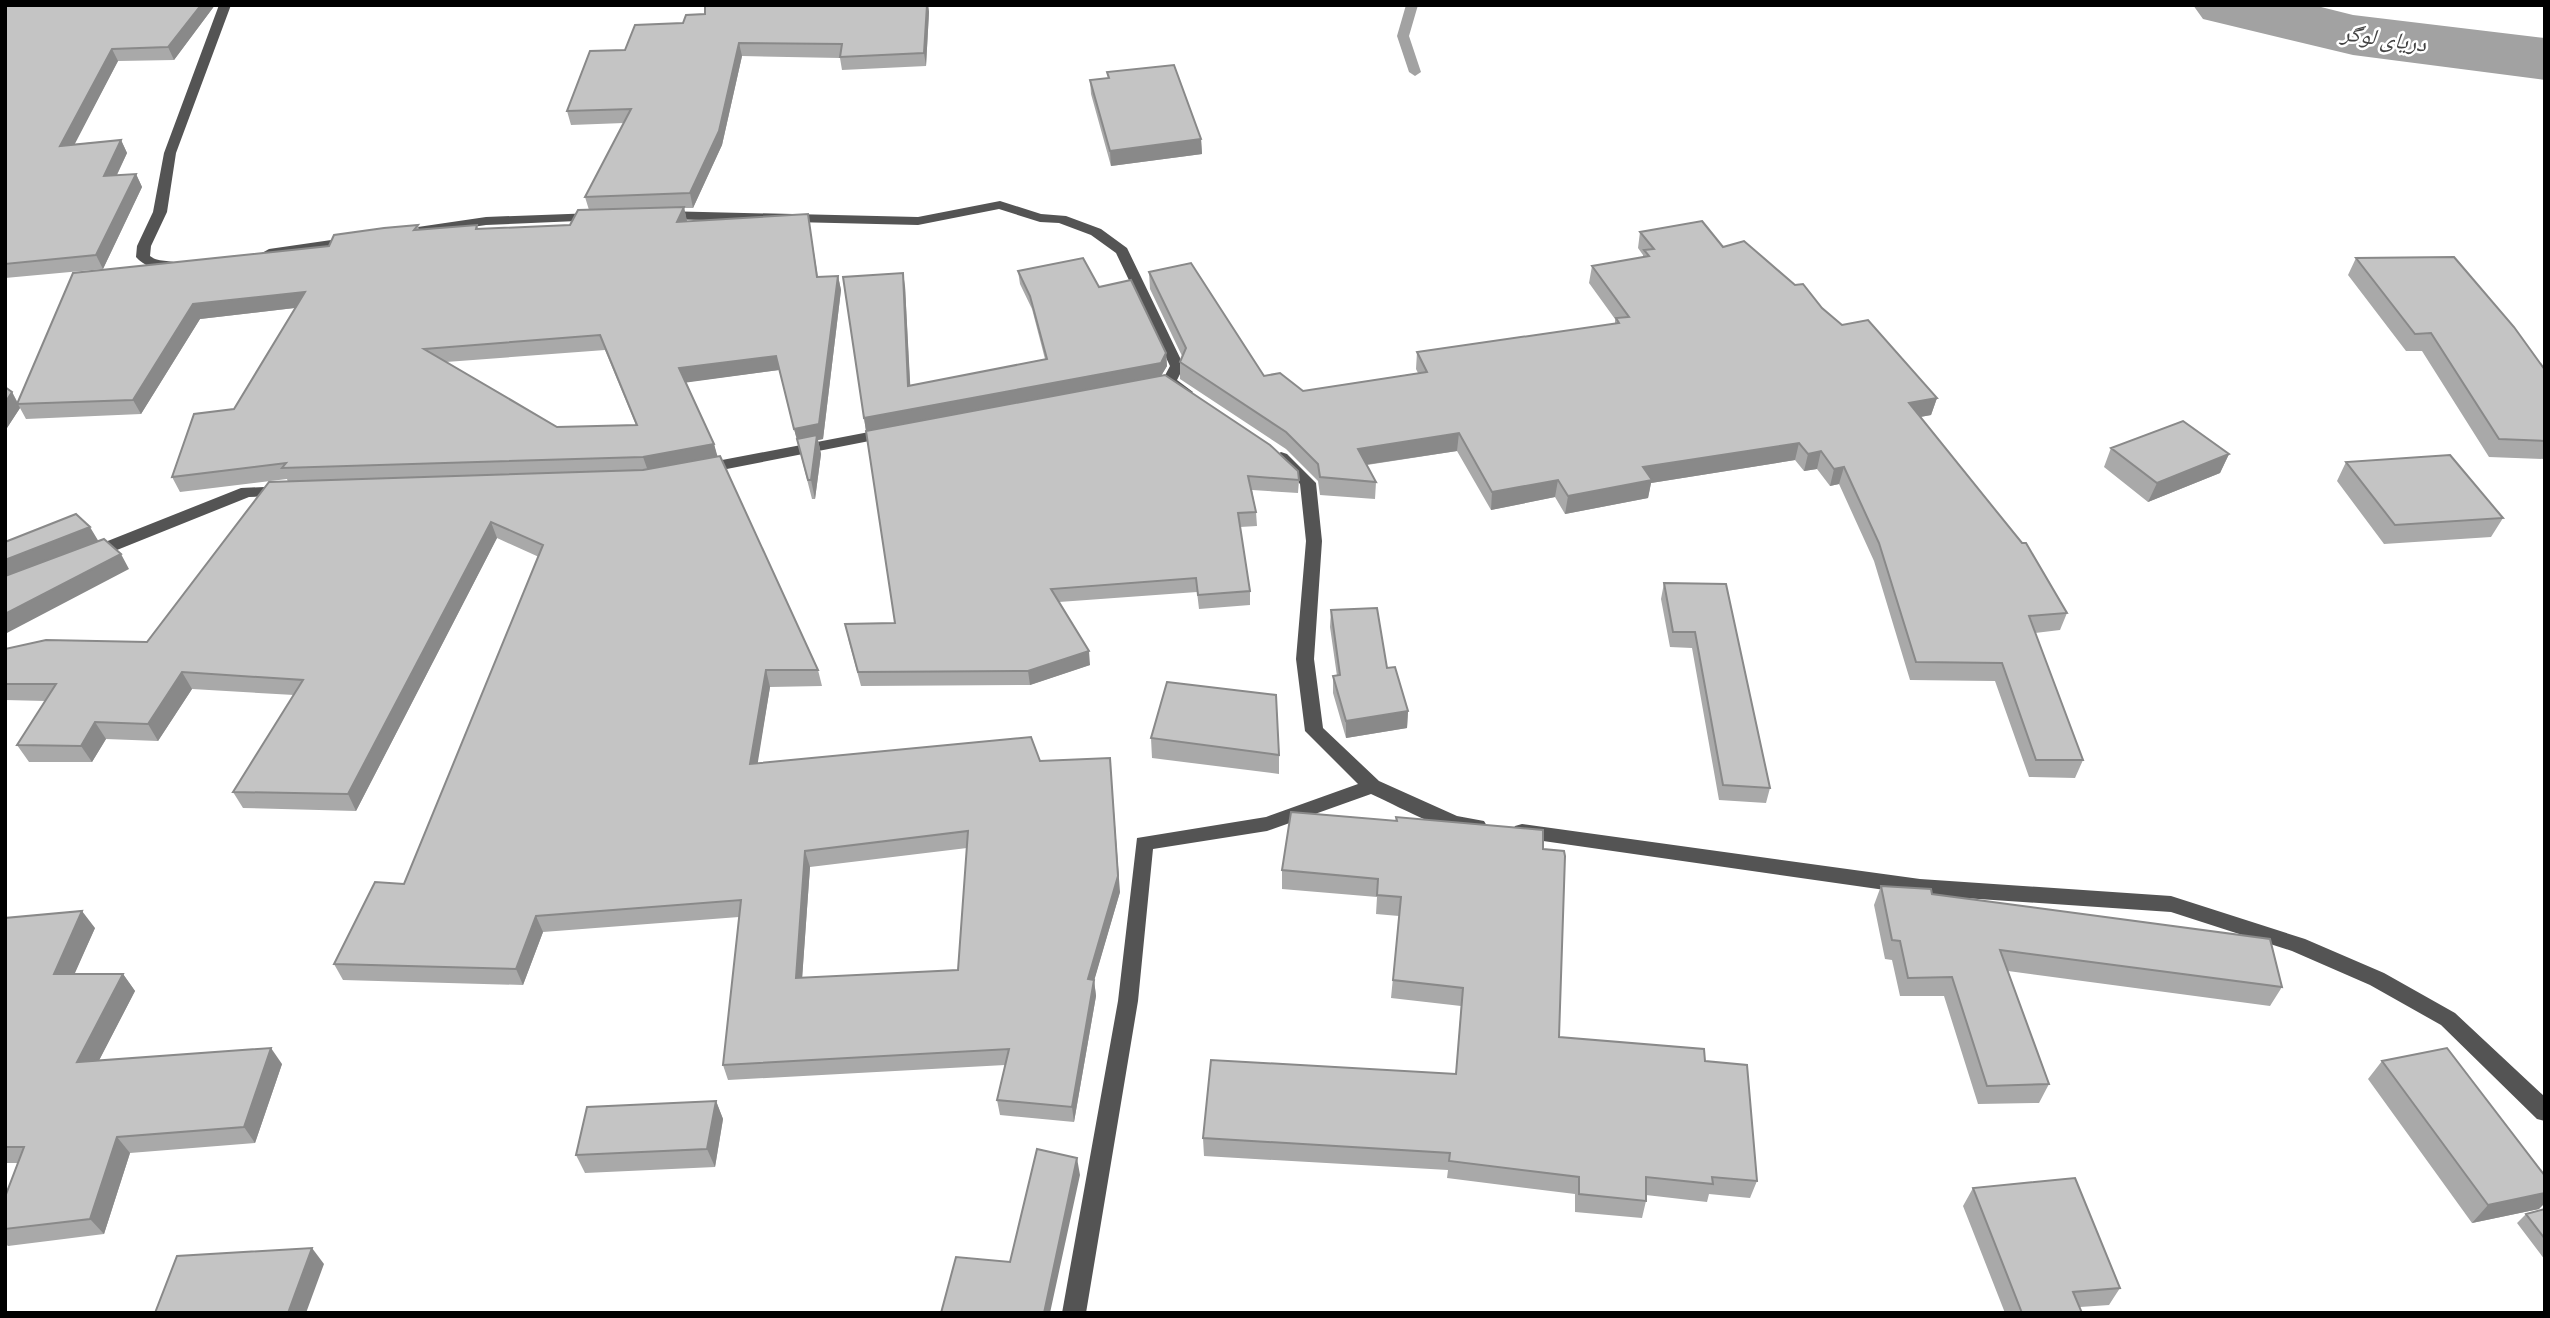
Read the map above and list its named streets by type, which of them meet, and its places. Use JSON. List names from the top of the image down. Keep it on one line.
{"water":["دریای لوگر"]}
